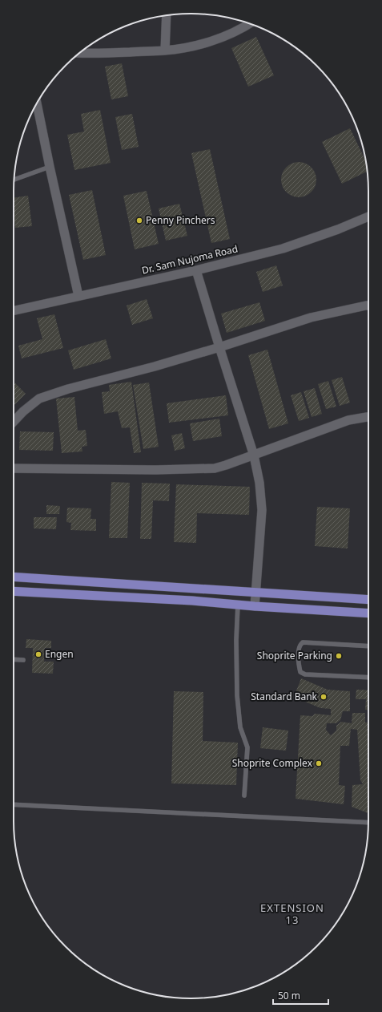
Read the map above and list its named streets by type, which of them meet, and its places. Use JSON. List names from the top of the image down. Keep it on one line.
{"streets":{"street":["Dr. Sam Nujoma Road"]},"districts":["EXTENSION 13"],"places":["Penny Pinchers","Engen","Shoprite Parking","Standard Bank","Shoprite Complex"],"scale_bar":"50 m"}
